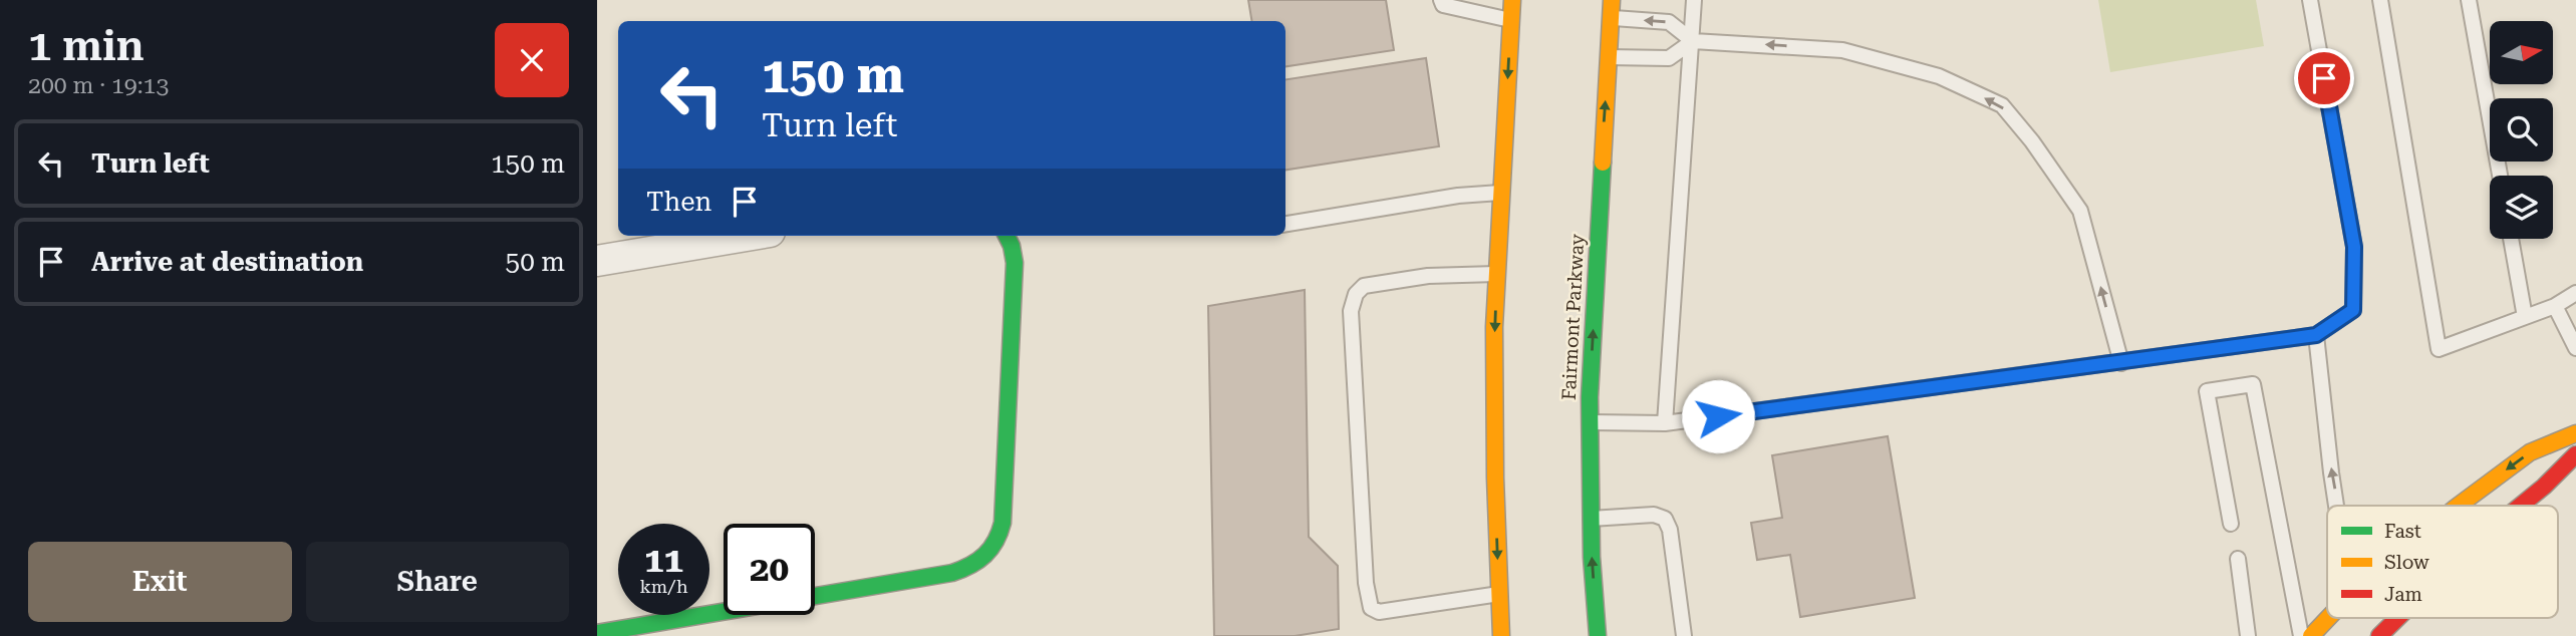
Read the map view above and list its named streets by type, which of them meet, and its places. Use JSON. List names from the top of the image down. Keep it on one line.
{"streets":{"main road":["Fairmont Parkway"]},"legend":["Fast","Slow","Jam"],"north":"right","page":{"heading":["1 min","200 m · 19:13"],"turn":["150 m","Turn left"],"list":[{"name":"Turn left","value":"150 m"},{"name":"Arrive at destination","value":"50 m"}],"then":"Then","speed":"11 km/h","limit":"20","buttons":["Exit","Share"]}}
